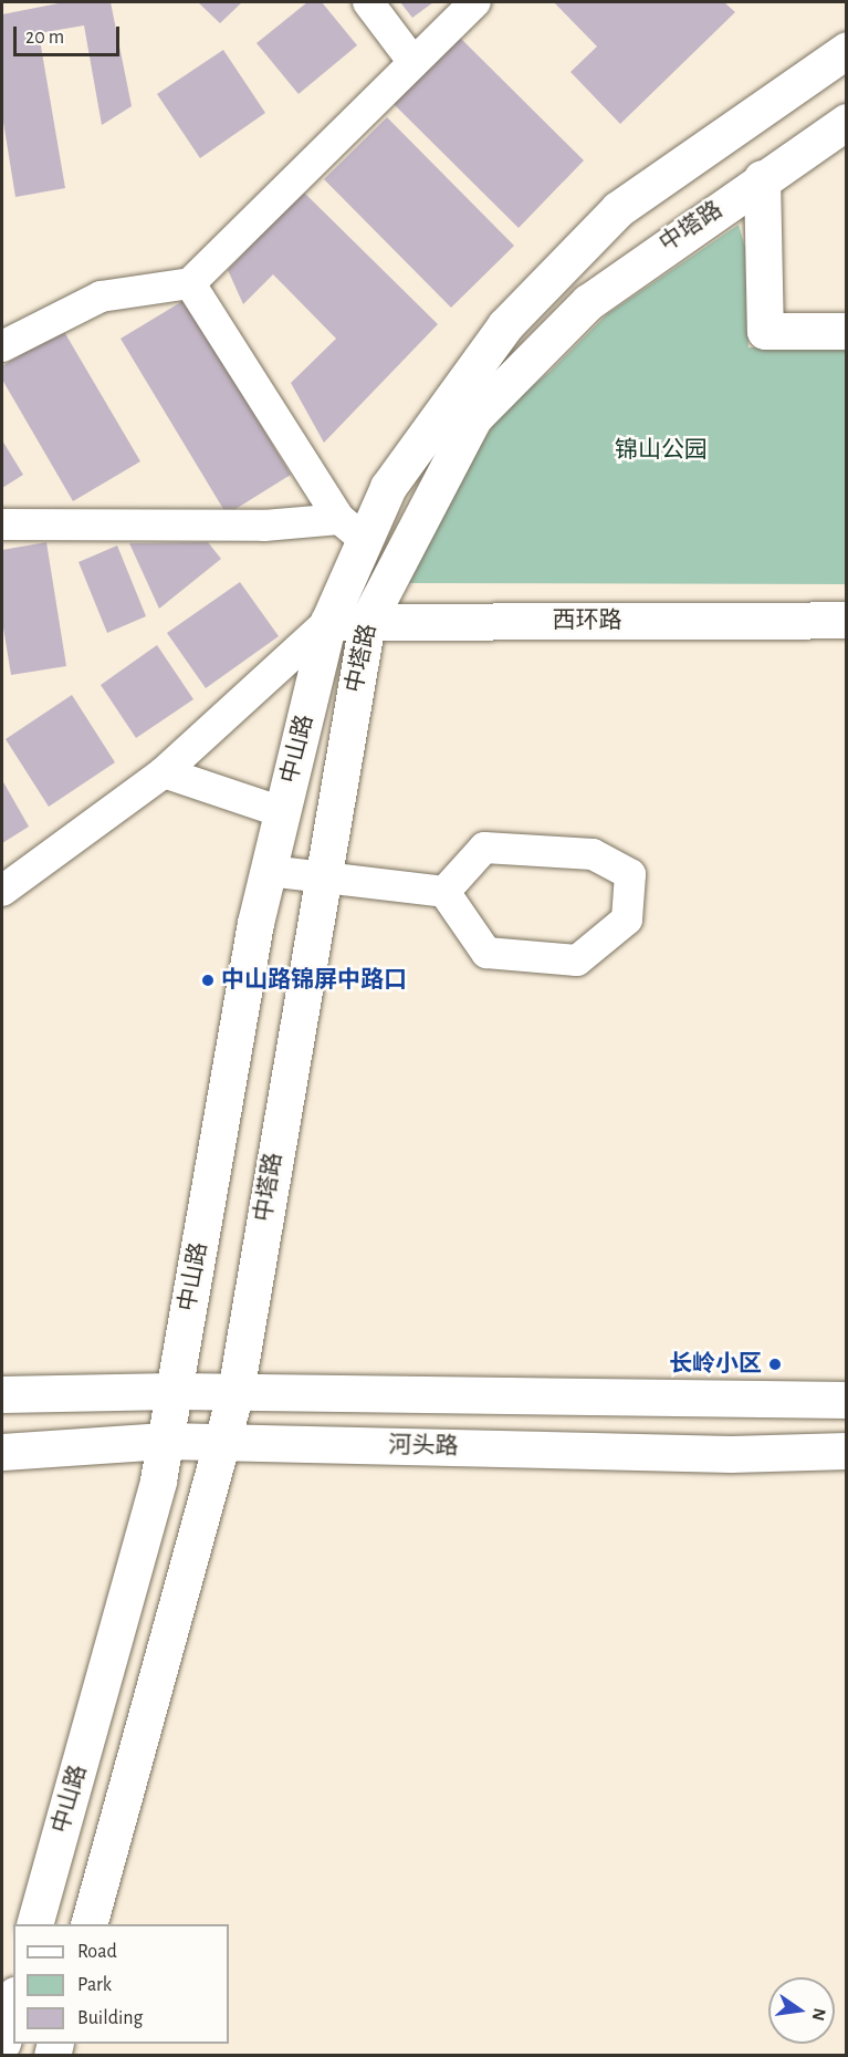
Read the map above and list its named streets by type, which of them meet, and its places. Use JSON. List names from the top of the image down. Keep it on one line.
{"streets":{"main road":["中塔路","西环路","中山路","河头路"]},"crossings":[["中塔路","西环路"],["中塔路","中山路"],["中塔路","河头路"],["西环路","中山路"],["中山路","河头路"]],"parks":["锦山公园"],"places":["中山路锦屏中路口","长岭小区"],"legend":["Road","Park","Building"],"scale_bar":"20 m","north":"right"}
